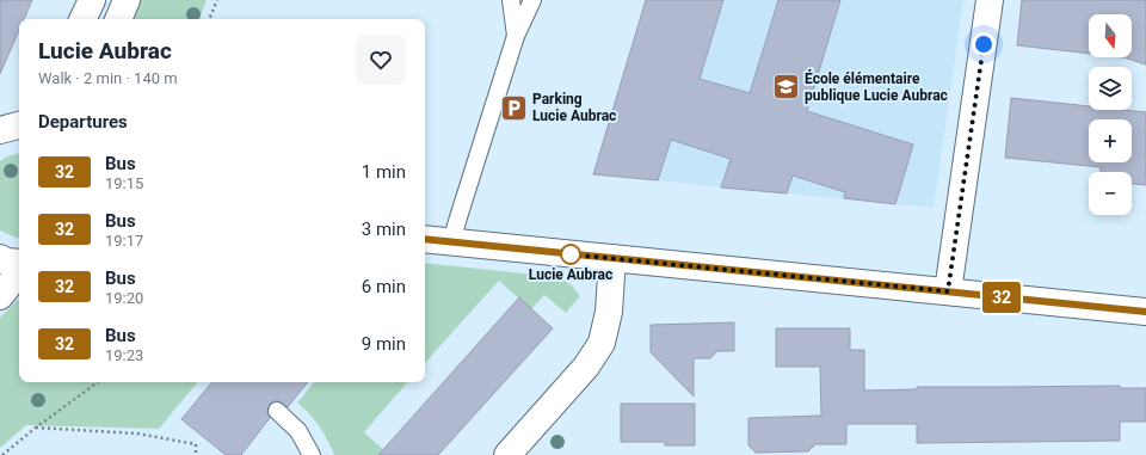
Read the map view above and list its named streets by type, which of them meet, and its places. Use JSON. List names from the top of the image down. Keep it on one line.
{"places":{"school or university":["École élémentaire publique Lucie Aubrac"],"parking":["Parking Lucie Aubrac"],"other":["Lucie Aubrac"]},"lines":["bus line 32"],"north":"bottom","page":{"on_map":"32","map_buttons":["+","−"],"heading":[["Lucie Aubrac","Walk · 2 min · 140 m"],"Departures"],"list":[{"mark":"32","name":"Bus","note":"19:15","value":"1 min"},{"mark":"32","name":"Bus","note":"19:17","value":"3 min"},{"mark":"32","name":"Bus","note":"19:20","value":"6 min"},{"mark":"32","name":"Bus","note":"19:23","value":"9 min"}]}}
